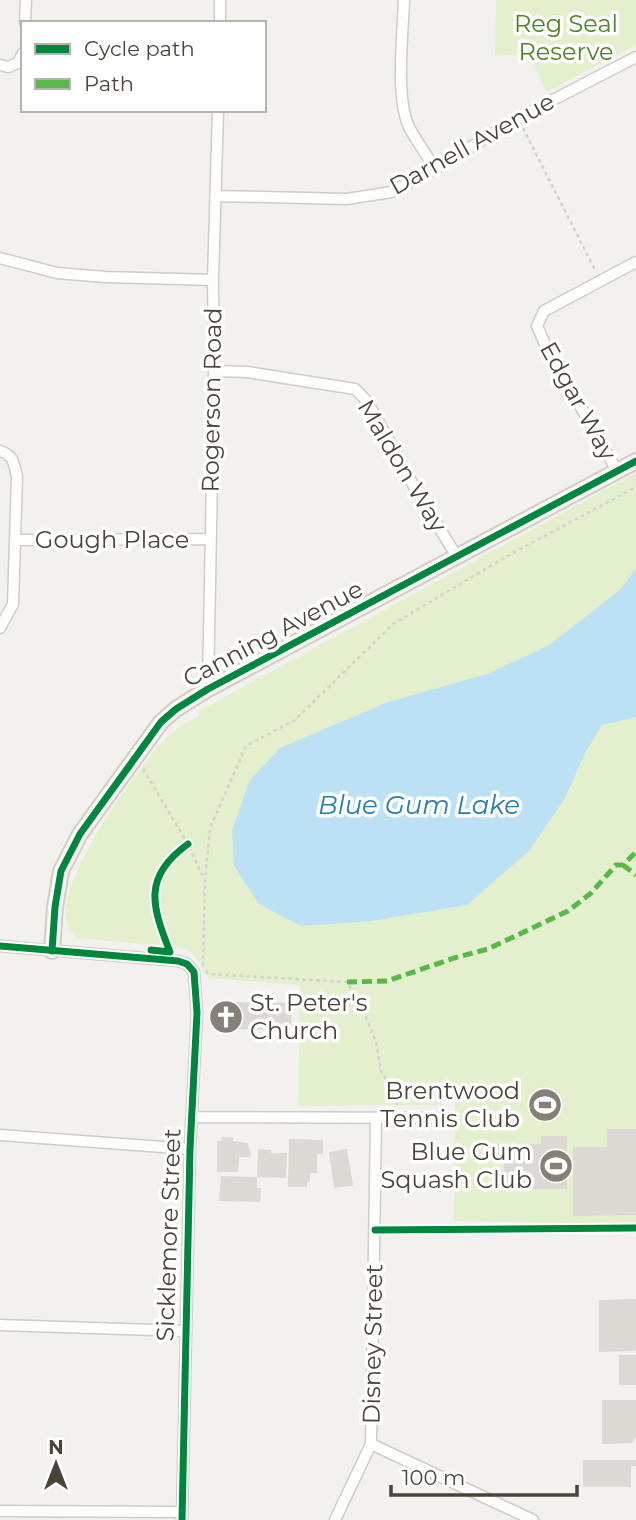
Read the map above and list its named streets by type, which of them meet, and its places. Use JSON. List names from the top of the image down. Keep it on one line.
{"streets":{"street":["Darnell Avenue","Rogerson Road","Edgar Way","Maldon Way","Gough Place","Canning Avenue","Sicklemore Street","Disney Street"]},"crossings":[["Darnell Avenue","Rogerson Road"],["Rogerson Road","Maldon Way"],["Rogerson Road","Gough Place"],["Rogerson Road","Canning Avenue"],["Edgar Way","Canning Avenue"],["Maldon Way","Canning Avenue"],["Canning Avenue","Sicklemore Street"]],"water":["Blue Gum Lake"],"parks":["Reg Seal Reserve"],"places":{"church":["St. Peter's Church"],"sports":["Brentwood Tennis Club","Blue Gum Squash Club"]},"legend":["Cycle path","Path"],"scale_bar":"100 m","north":"top"}
